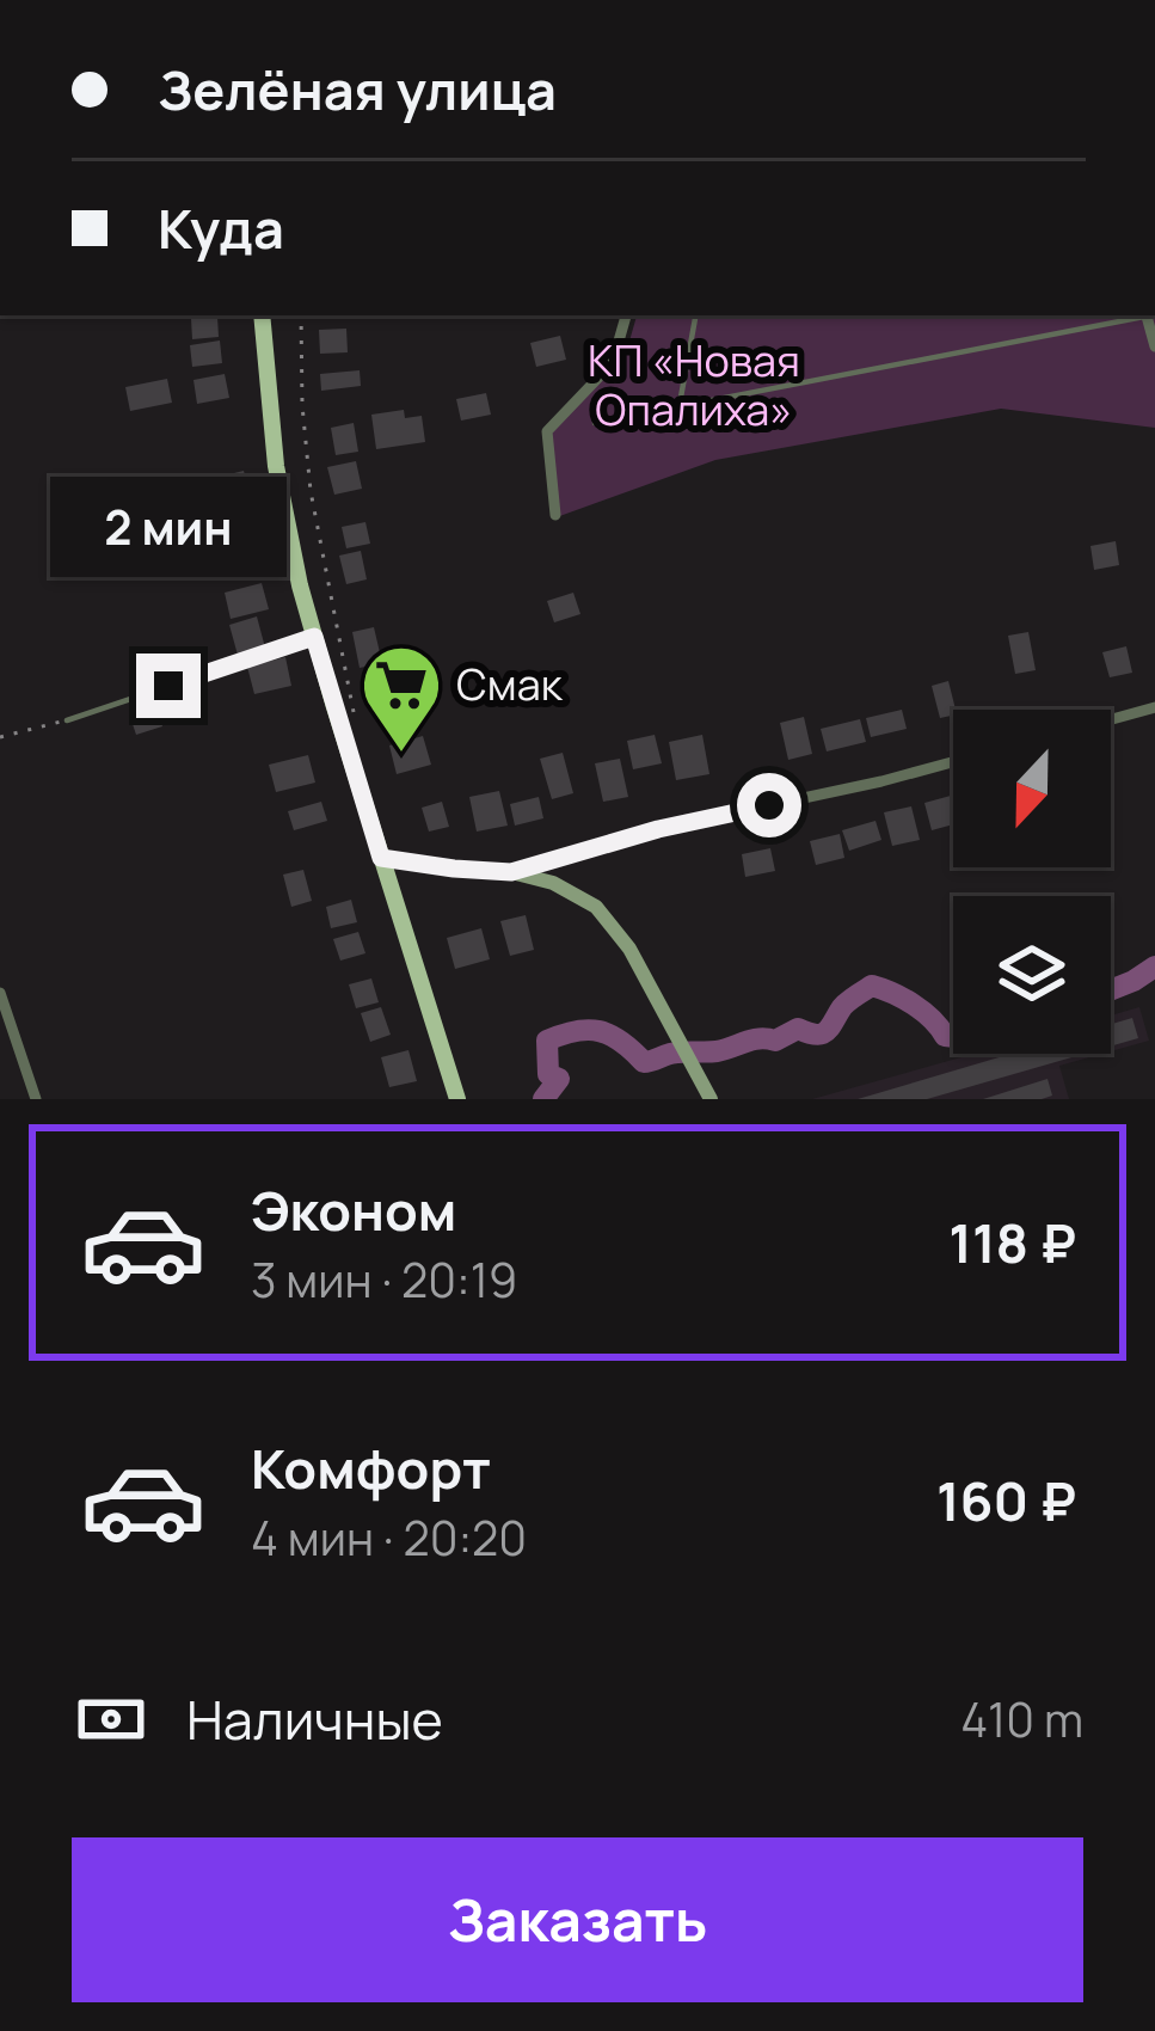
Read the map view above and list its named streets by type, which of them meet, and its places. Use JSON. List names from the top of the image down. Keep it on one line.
{"parks":["КП «Новая Опалиха»"],"places":{"supermarket":["Смак"]},"north":"bottom","page":{"banner":["Зелёная улица","Куда"],"bubble":"2 мин","list":[{"name":"Эконом","note":"3 мин · 20:19","value":"118 ₽"},{"name":"Комфорт","note":"4 мин · 20:20","value":"160 ₽"}],"pay":["Наличные","410 m"],"buttons":"Заказать"}}
